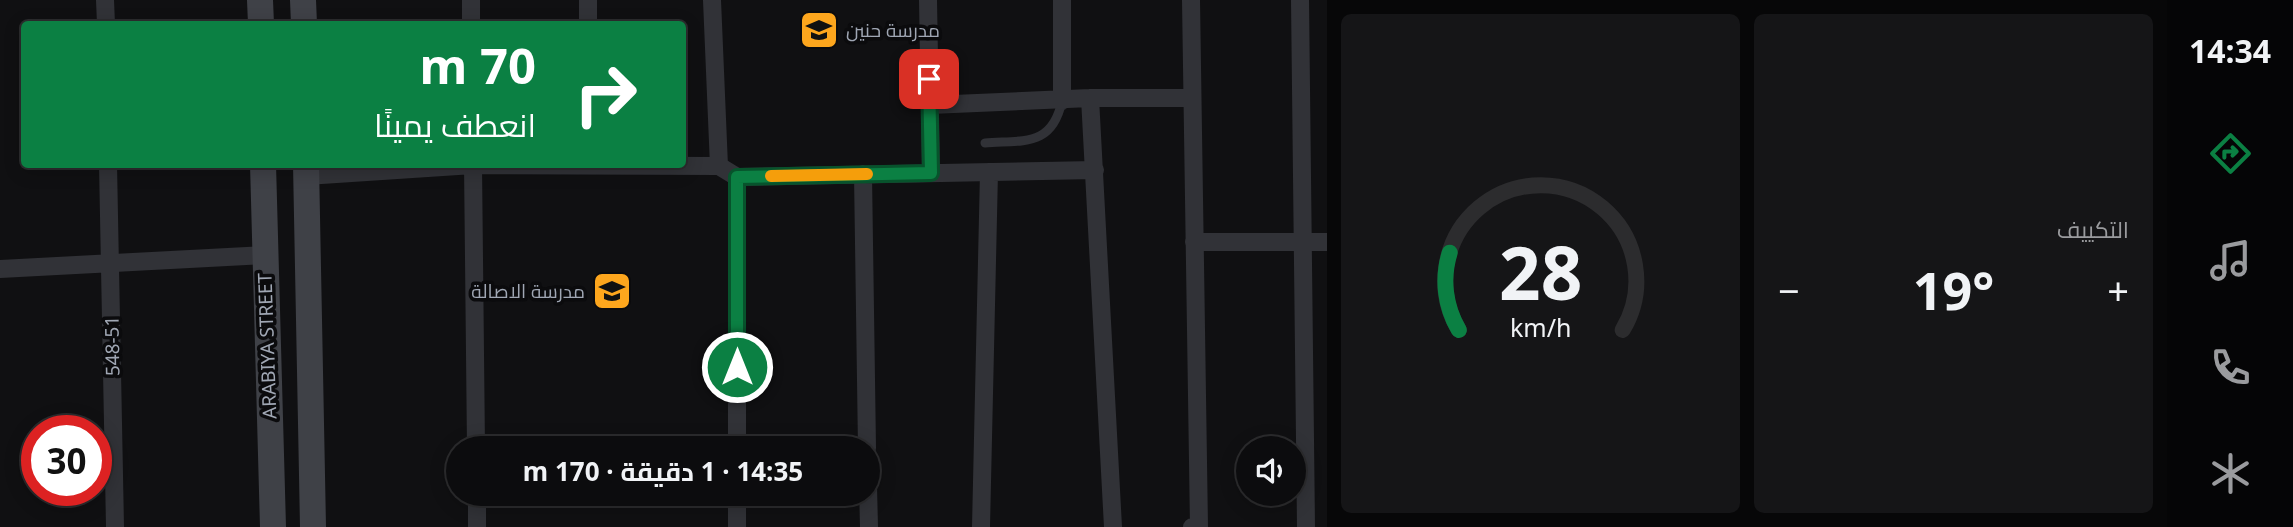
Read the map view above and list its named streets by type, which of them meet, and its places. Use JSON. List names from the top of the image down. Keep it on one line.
{"streets":{"main road":["ARABIYA STREET"],"street":["548-51"]},"places":{"school or university":["مدرسة حنين","مدرسة الاصالة"]},"page":{"tabs":"14:34","tile":"التكييف","turn":["70 m","انعطف يمينًا"],"heat":["−","19°","+"],"limit":"30","trip":"14:35 · 1 دقيقة · 170 m","gauge":["28","km/h"]}}
